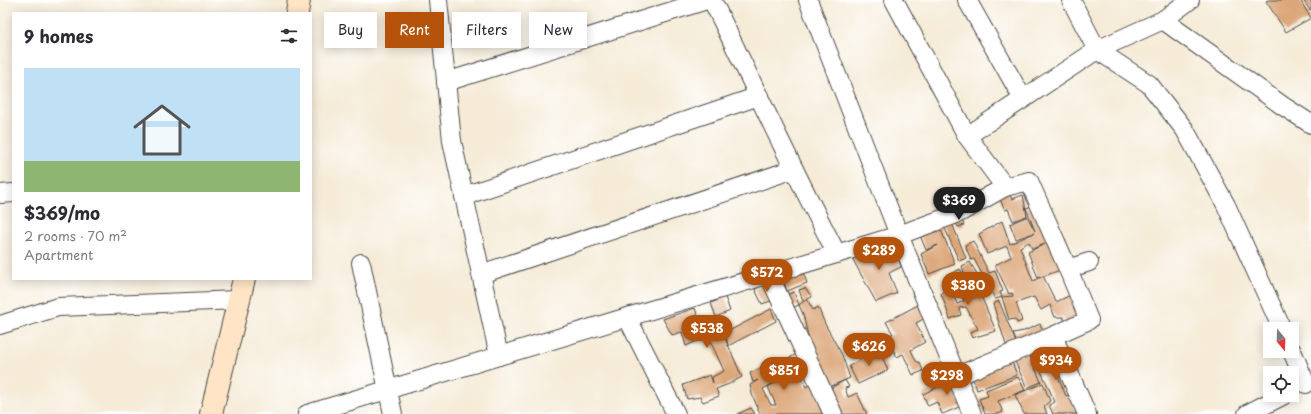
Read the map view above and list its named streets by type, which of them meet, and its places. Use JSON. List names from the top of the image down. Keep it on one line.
{"north":"bottom","page":{"chip":["Buy","Rent","Filters","New"],"heading":"9 homes","list":[{"name":"$369/mo","note":"2 rooms · 70 m² · Apartment"}],"price":["$369","$289","$572","$380","$538","$626","$934","$851","$298"]}}
